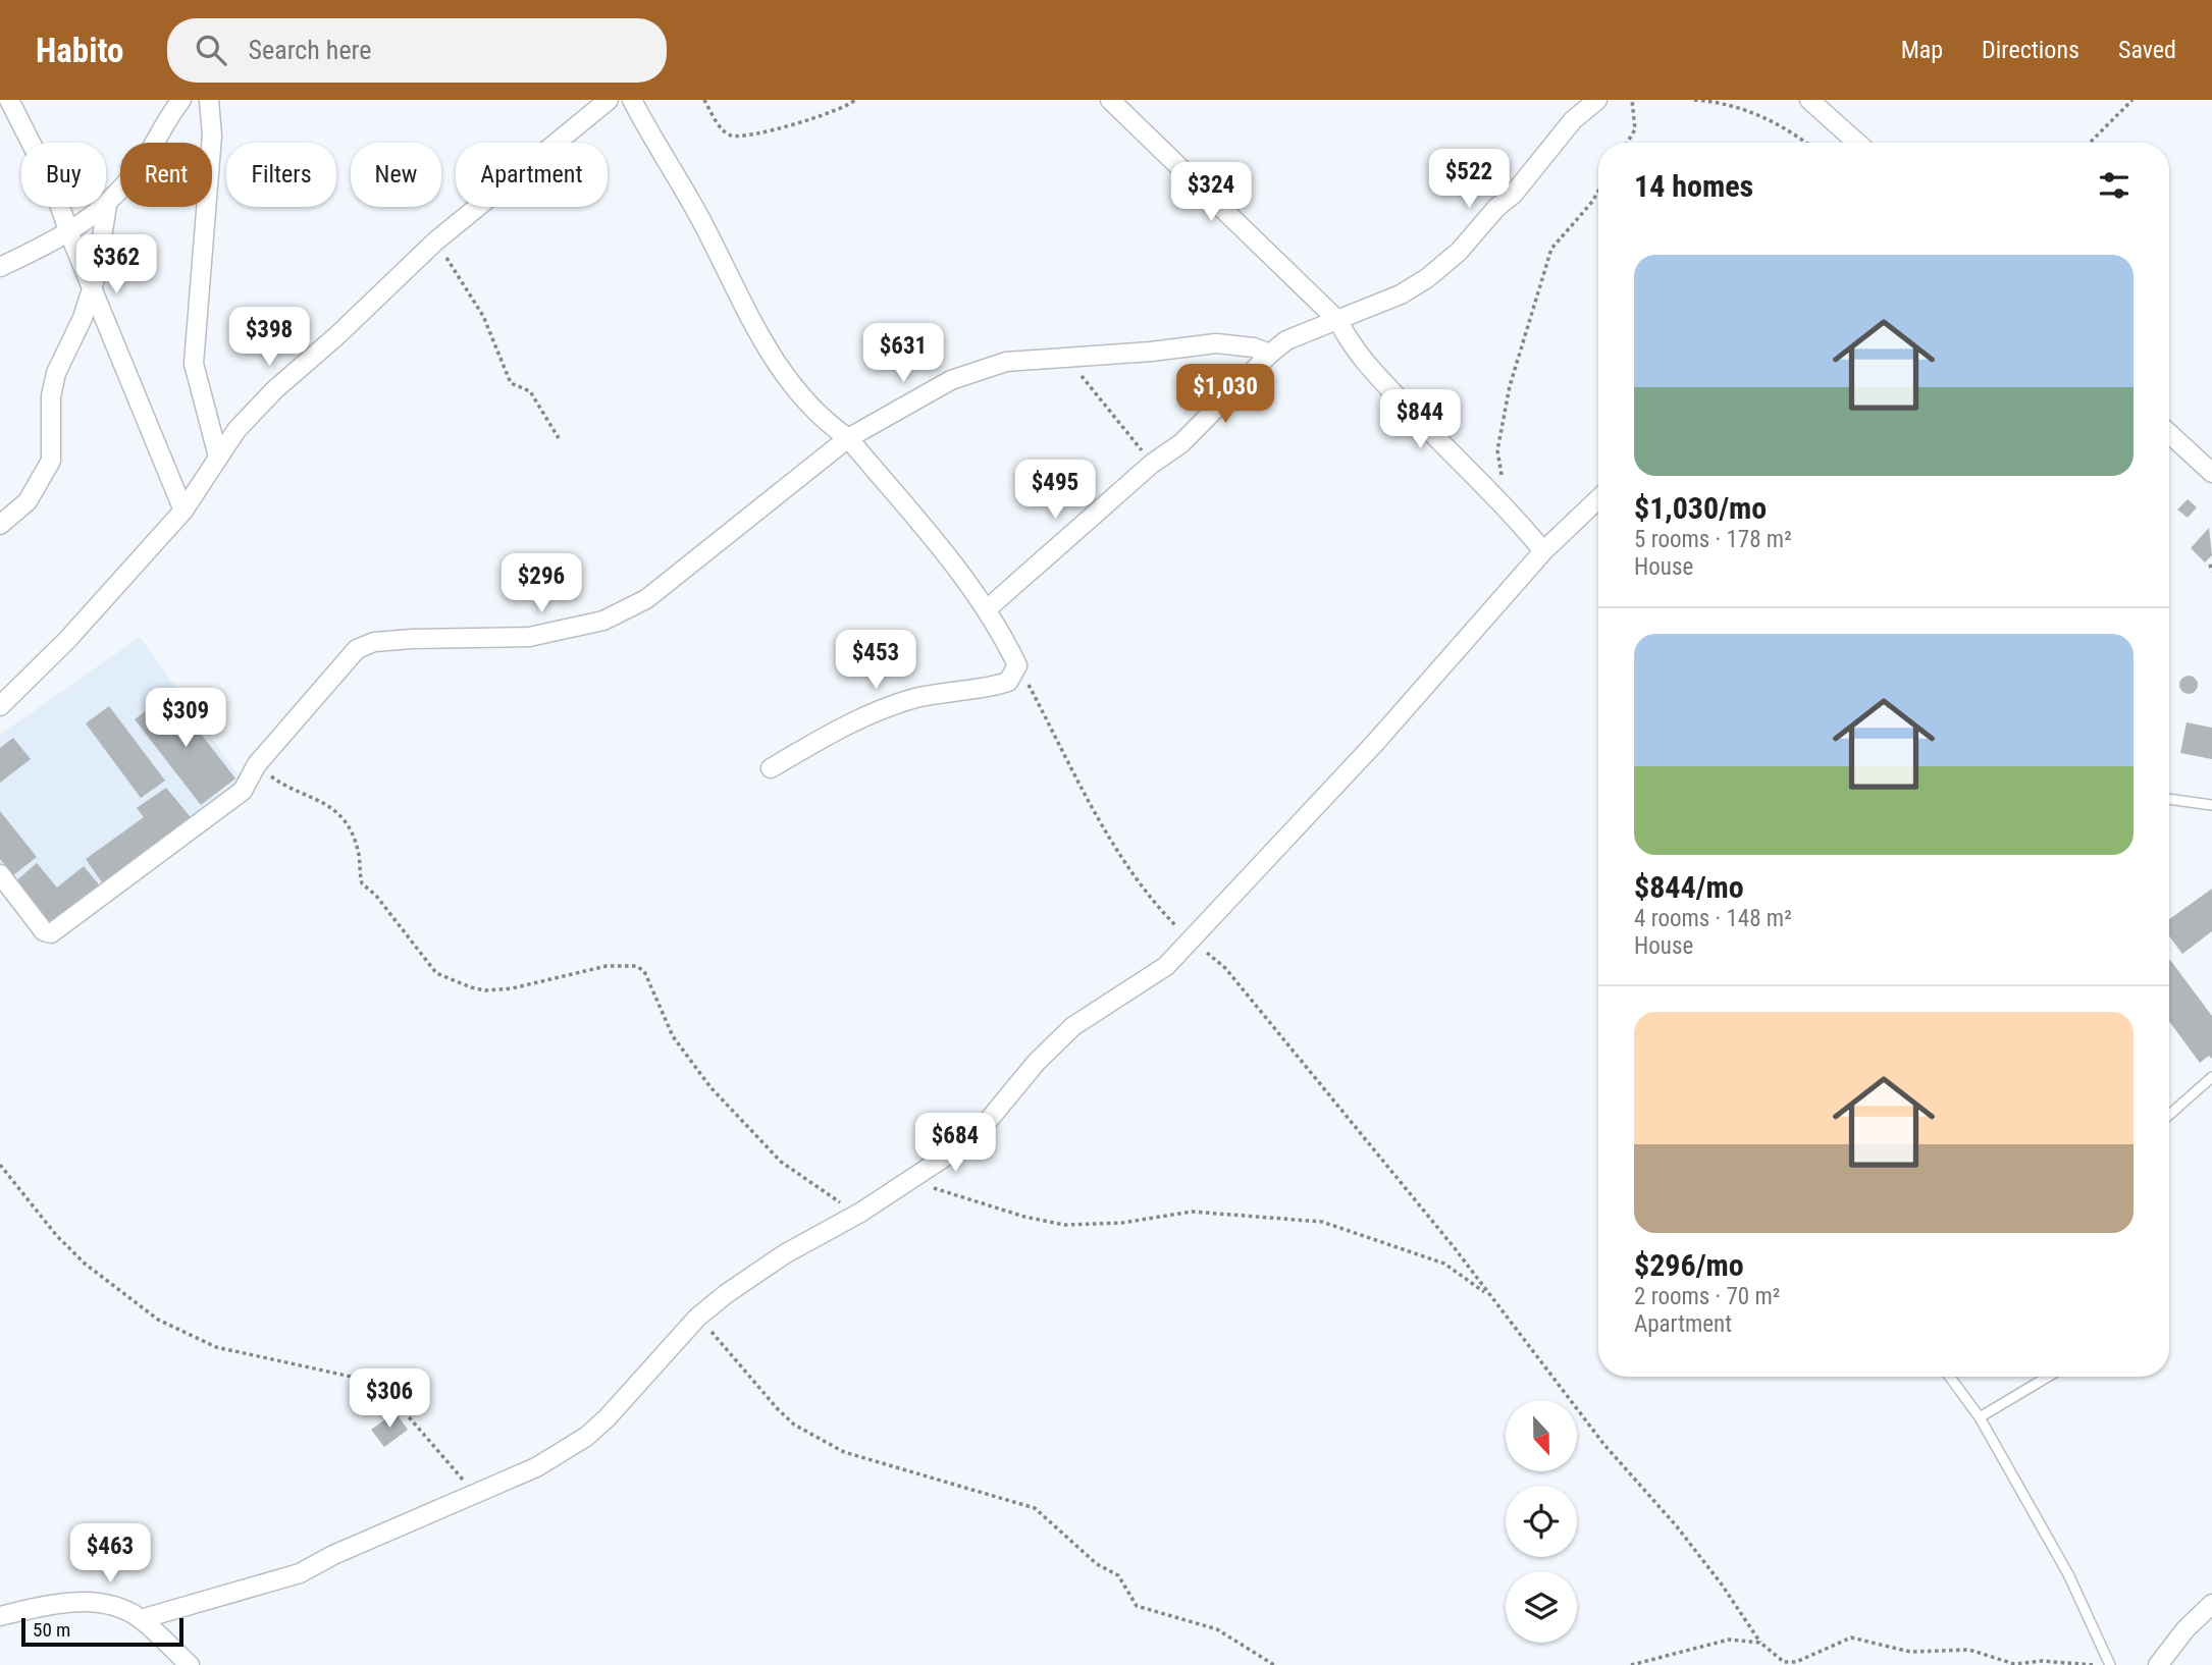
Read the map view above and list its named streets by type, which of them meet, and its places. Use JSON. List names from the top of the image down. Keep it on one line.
{"scale_bar":"50 m","north":"bottom","page":{"header":"Habito","search":"Search here","nav":["Map","Directions","Saved"],"chip":["Buy","Rent","Filters","New","Apartment"],"heading":"14 homes","price":["$522","$324","$362","$398","$631","$1,030","$844","$495","$296","$453","$309","$684","$306","$463"],"list":[{"name":"$1,030/mo","note":"5 rooms · 178 m² · House"},{"name":"$844/mo","note":"4 rooms · 148 m² · House"},{"name":"$296/mo","note":"2 rooms · 70 m² · Apartment"}],"scale":"50 m"}}
